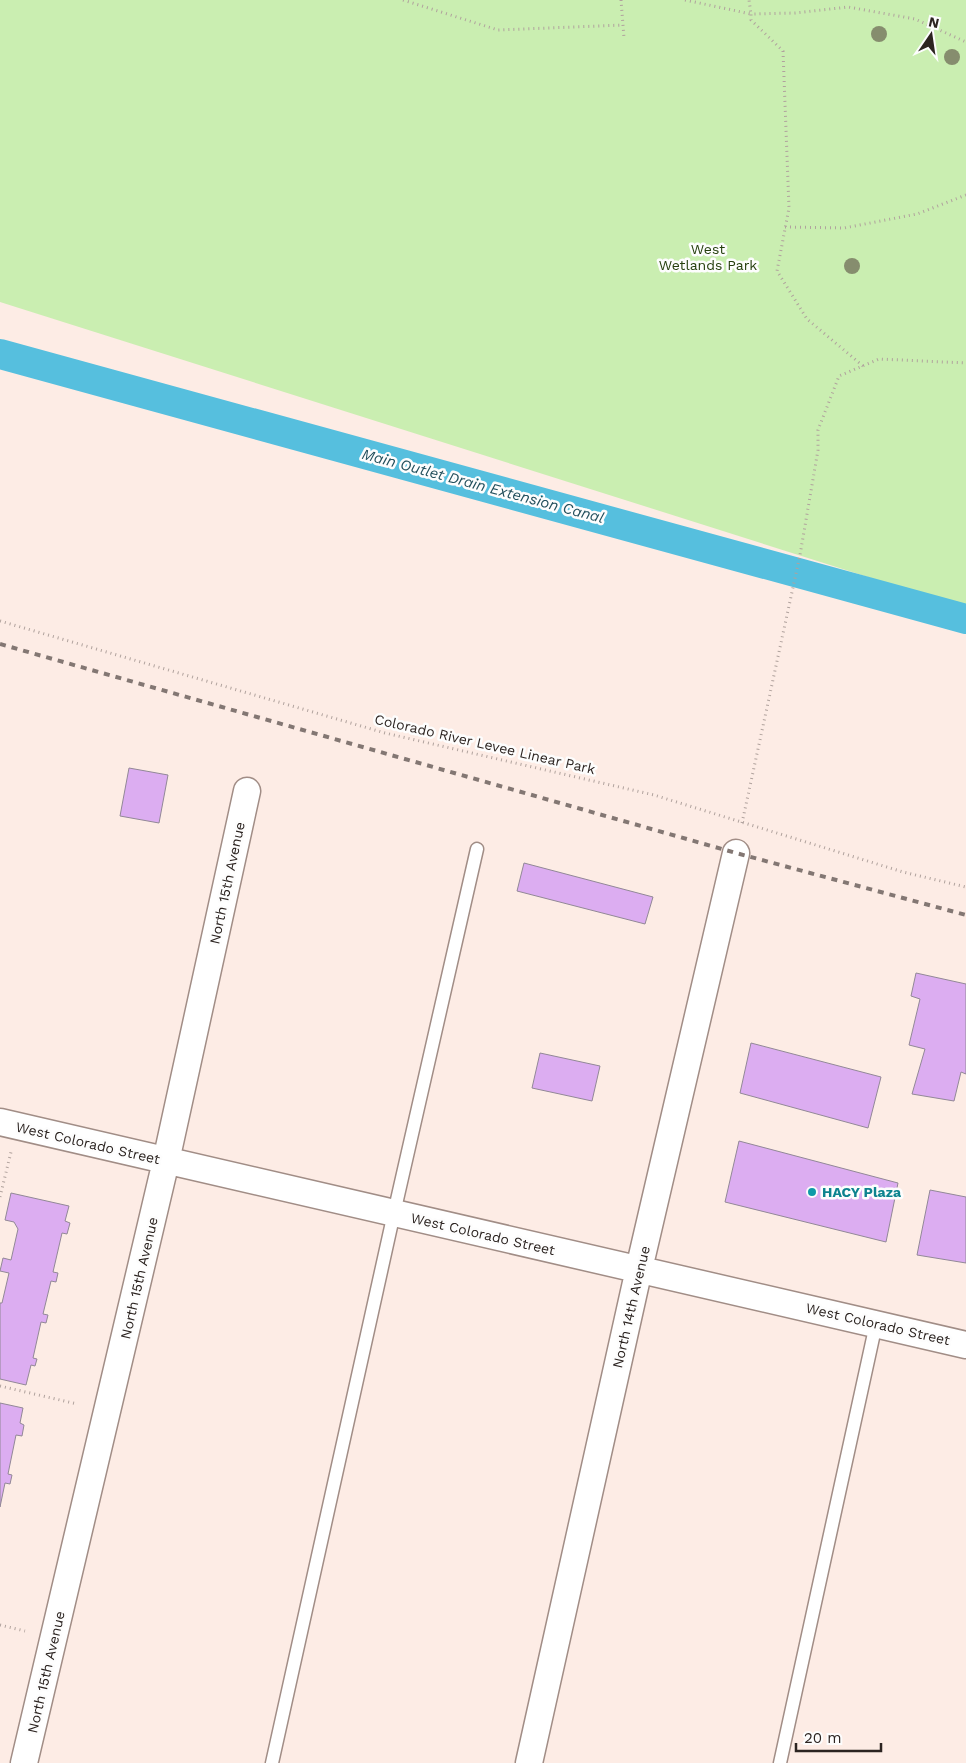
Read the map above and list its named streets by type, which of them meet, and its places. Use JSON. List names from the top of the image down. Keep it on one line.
{"streets":{"street":["North 15th Avenue","West Colorado Street","North 14th Avenue"],"path":["Colorado River Levee Linear Park"]},"crossings":[["North 15th Avenue","West Colorado Street"],["West Colorado Street","North 14th Avenue"]],"water":["Main Outlet Drain Extension Canal"],"parks":["West Wetlands Park"],"places":["HACY Plaza"],"scale_bar":"20 m","north":"top"}
